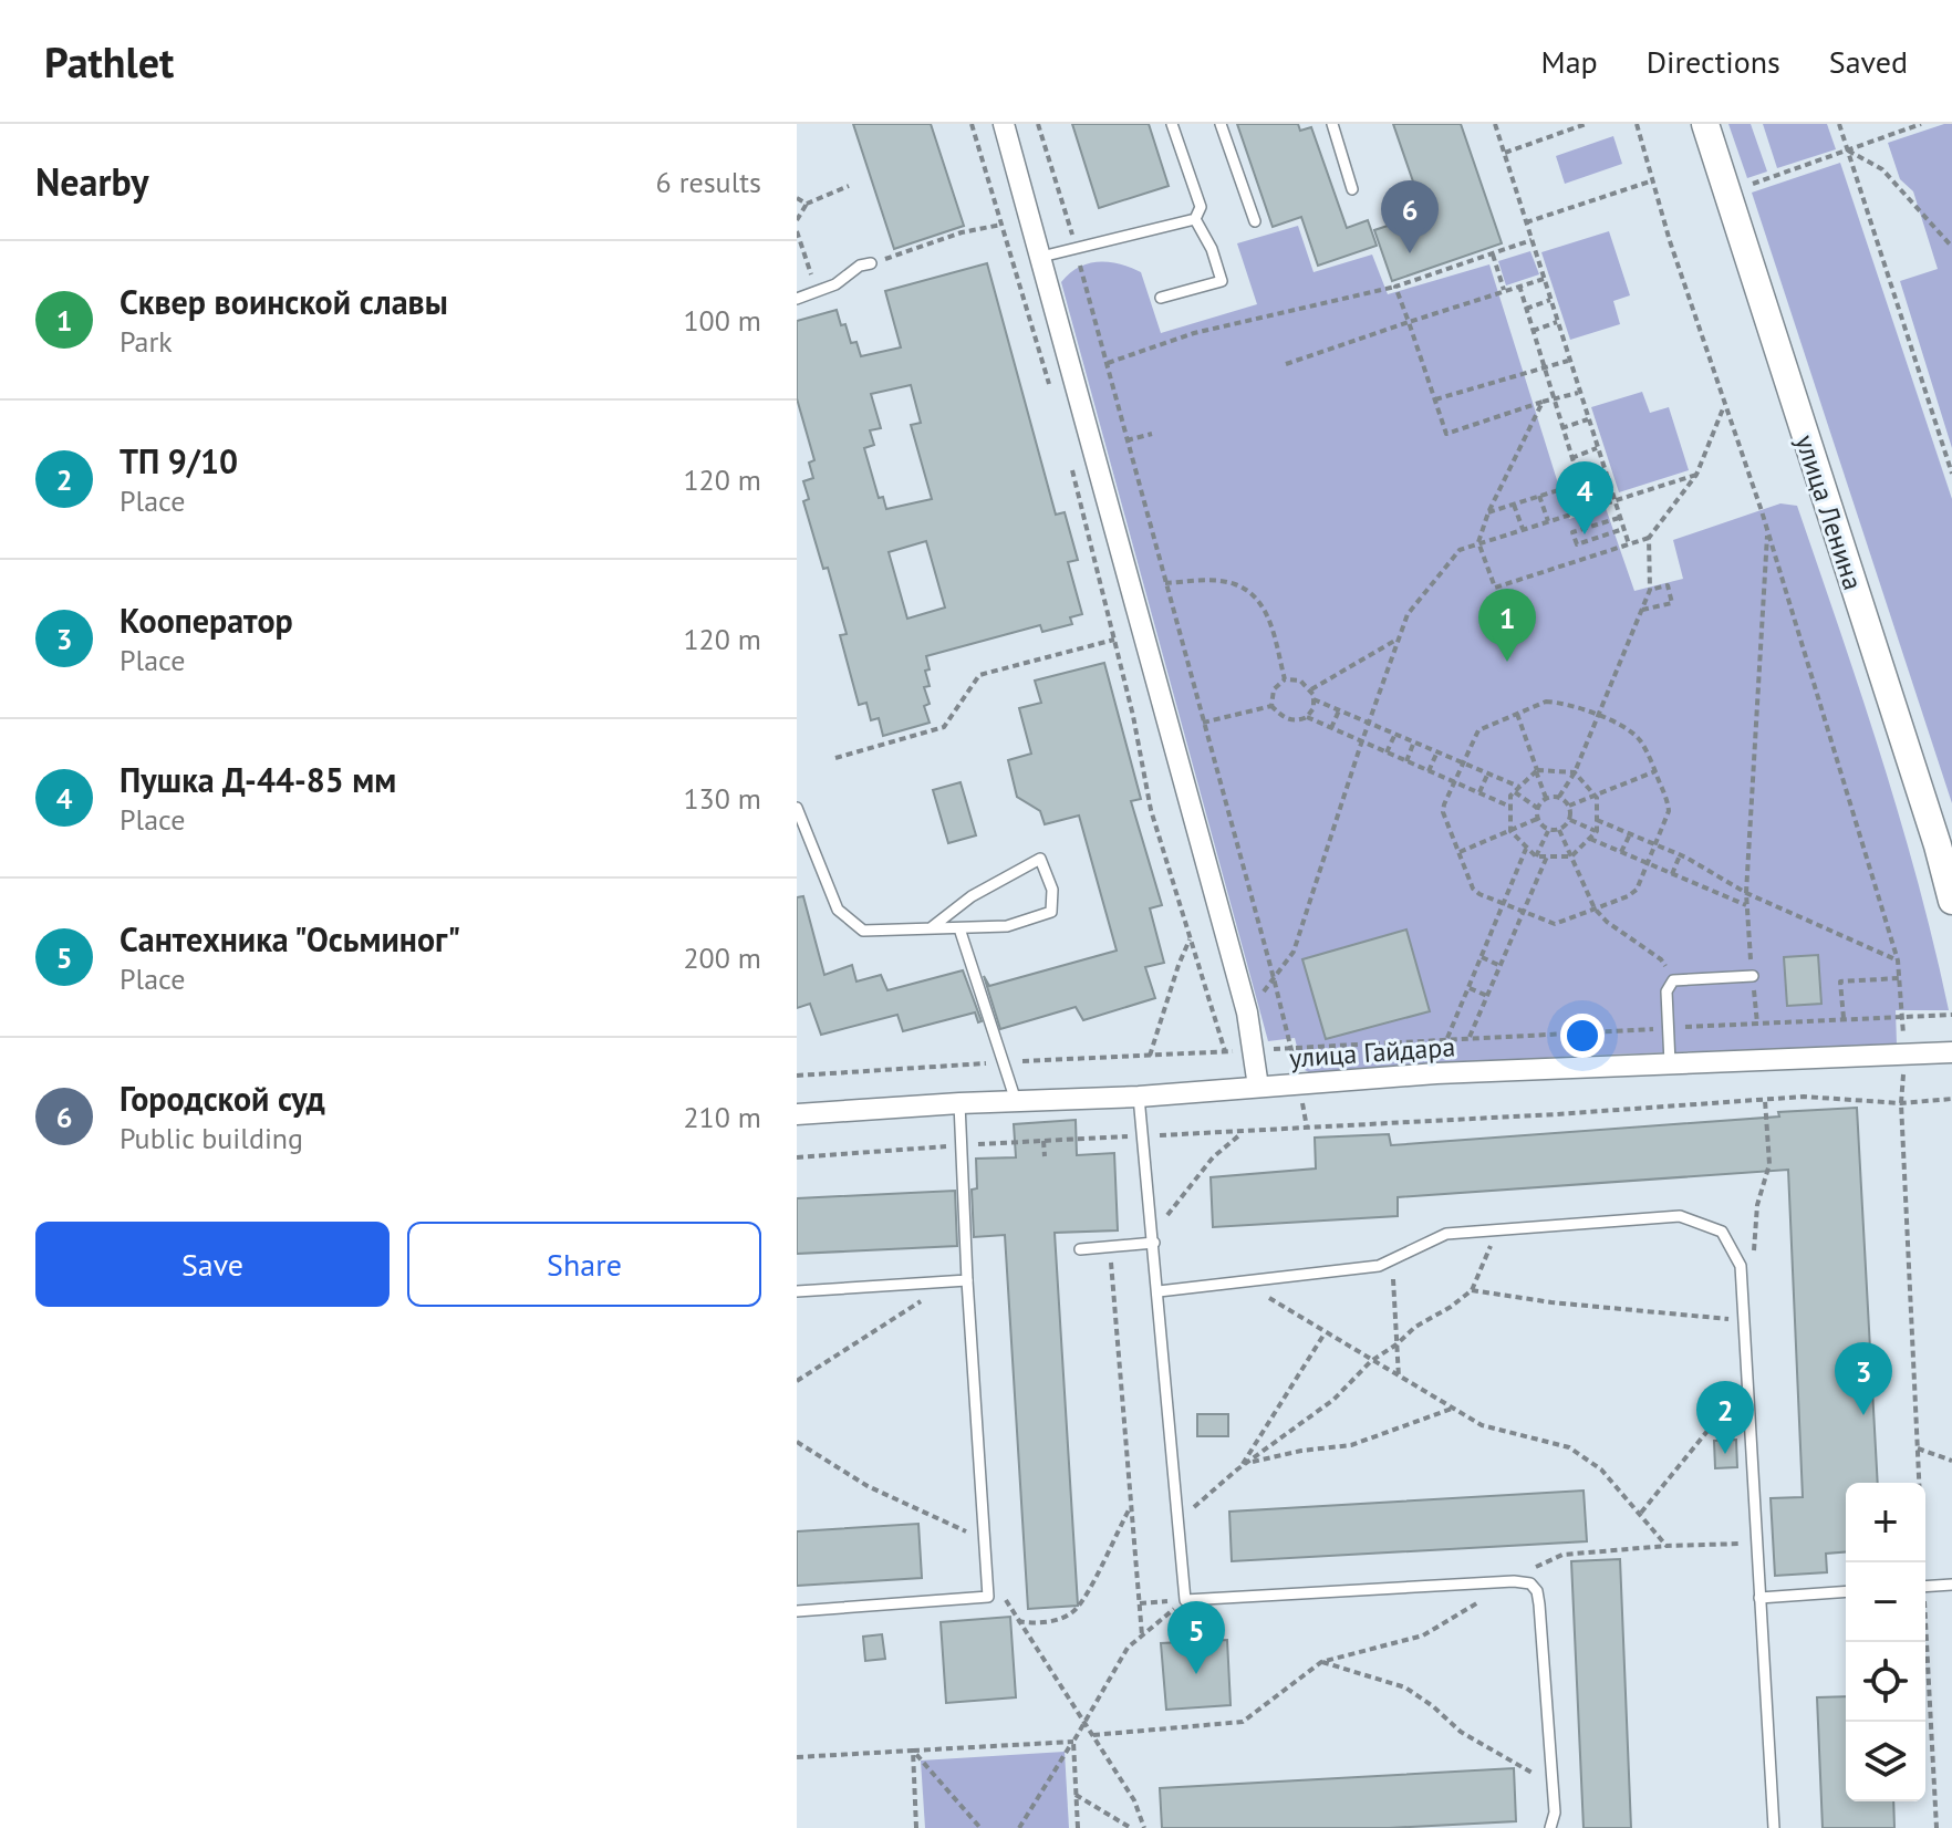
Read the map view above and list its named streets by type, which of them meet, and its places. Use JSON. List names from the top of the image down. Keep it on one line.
{"streets":{"main road":["улица Ленина"],"street":["улица Гайдара"]},"page":{"header":"Pathlet","nav":["Map","Directions","Saved"],"heading":["Nearby","6 results"],"pins":["6","4","1","3","2","5"],"list":[{"mark":"1","name":"Сквер воинской славы","note":"Park","value":"100 m"},{"mark":"2","name":"ТП 9/10","note":"Place","value":"120 m"},{"mark":"3","name":"Кооператор","note":"Place","value":"120 m"},{"mark":"4","name":"Пушка Д-44-85 мм","note":"Place","value":"130 m"},{"mark":"5","name":"Сантехника \"Осьминог\"","note":"Place","value":"200 m"},{"mark":"6","name":"Городской суд","note":"Public building","value":"210 m"}],"buttons":["Save","Share"],"map_buttons":["+","−"]}}
